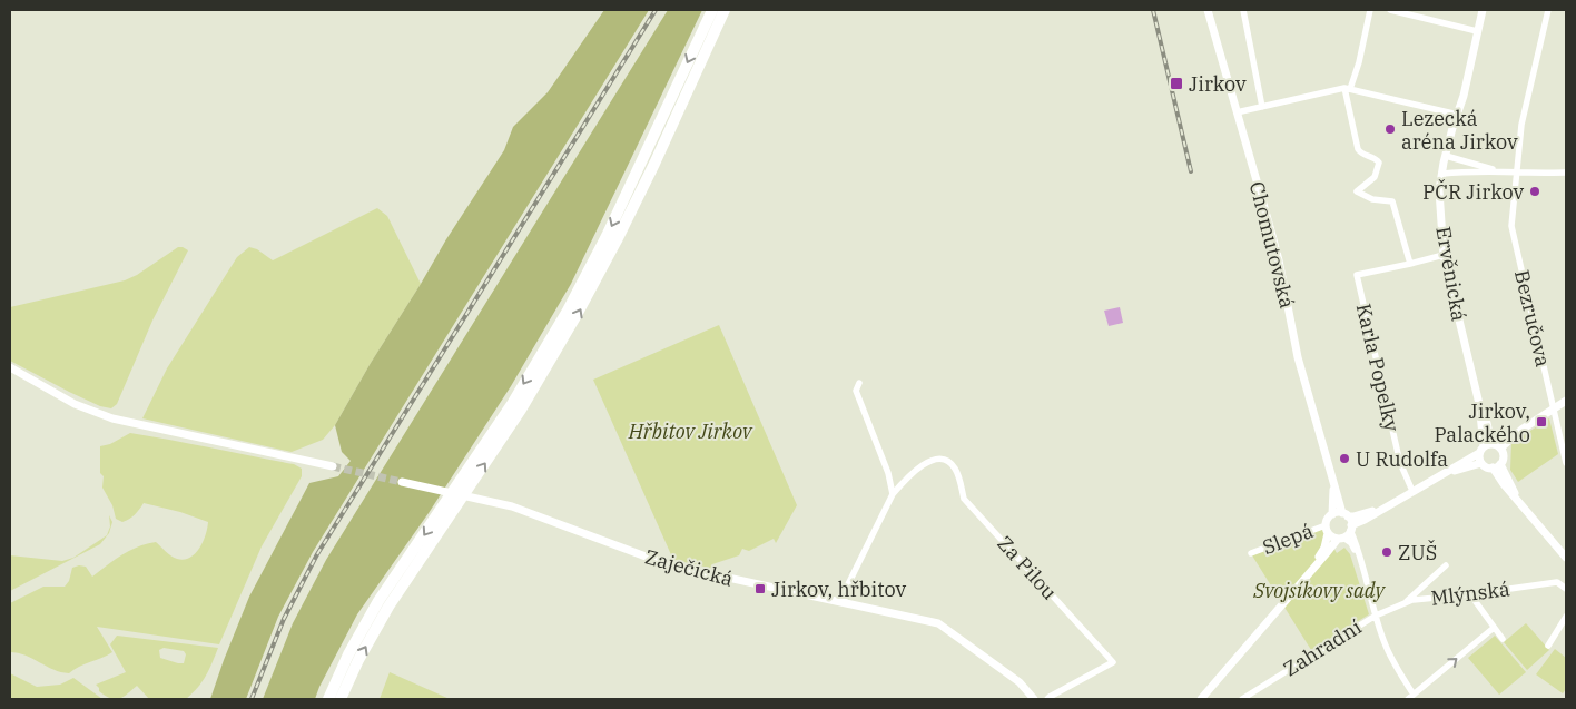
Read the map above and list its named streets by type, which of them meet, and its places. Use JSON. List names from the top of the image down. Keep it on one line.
{"streets":{"street":["Chomutovská","Ervěnická","Bezručova","Karla Popelky","Slepá","Zaječická","Za Pilou","Mlýnská","Zahradní"]},"crossings":[["Chomutovská","Slepá"],["Chomutovská","Mlýnská"],["Chomutovská","Zahradní"],["Mlýnská","Zahradní"]],"parks":["Hřbitov Jirkov","Svojsíkovy sady"],"places":{"transit":["Jirkov","Jirkov, Palackého","Jirkov, hřbitov"],"other":["Lezecká aréna Jirkov","PČR Jirkov","U Rudolfa","ZUŠ"]}}
